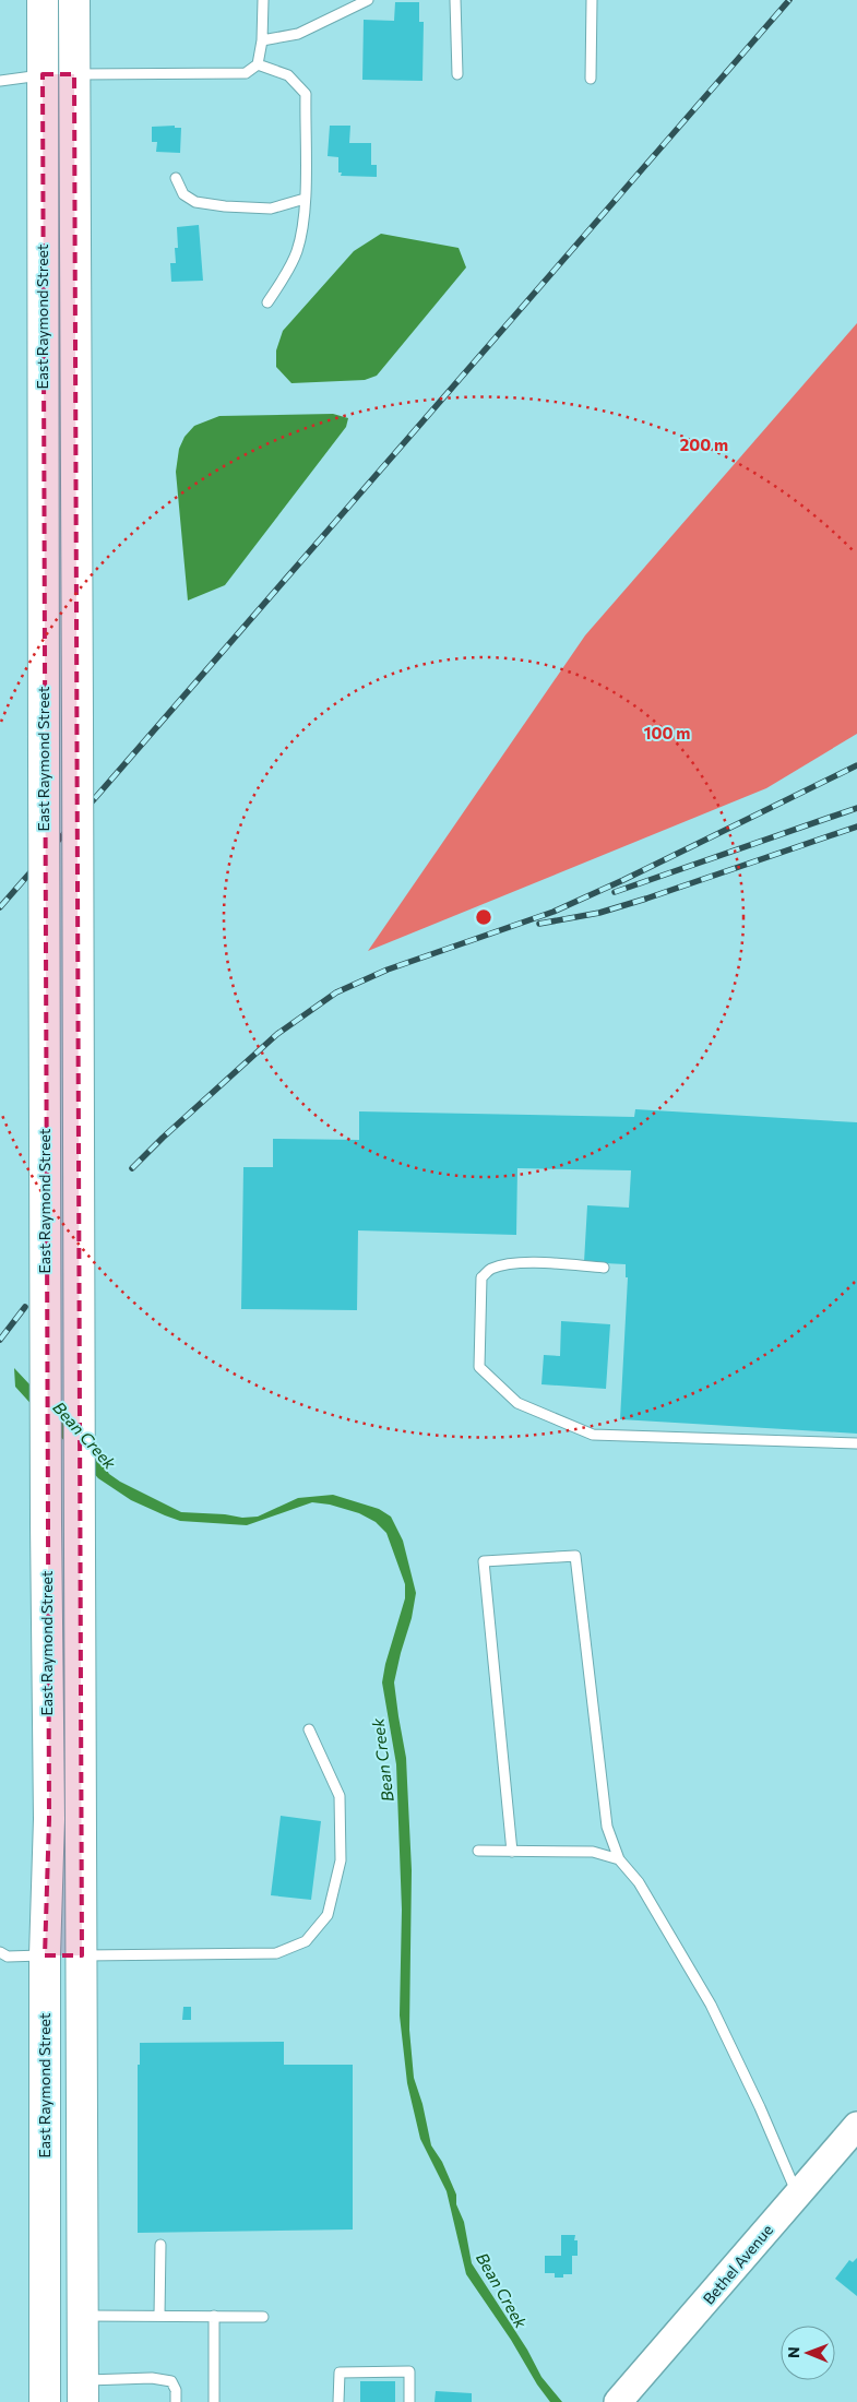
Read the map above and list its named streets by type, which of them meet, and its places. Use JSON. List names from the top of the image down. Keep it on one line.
{"streets":{"main road":["East Raymond Street"],"street":["Bethel Avenue"]},"water":["Bean Creek"],"north":"left","rings":["200 m","100 m"]}
